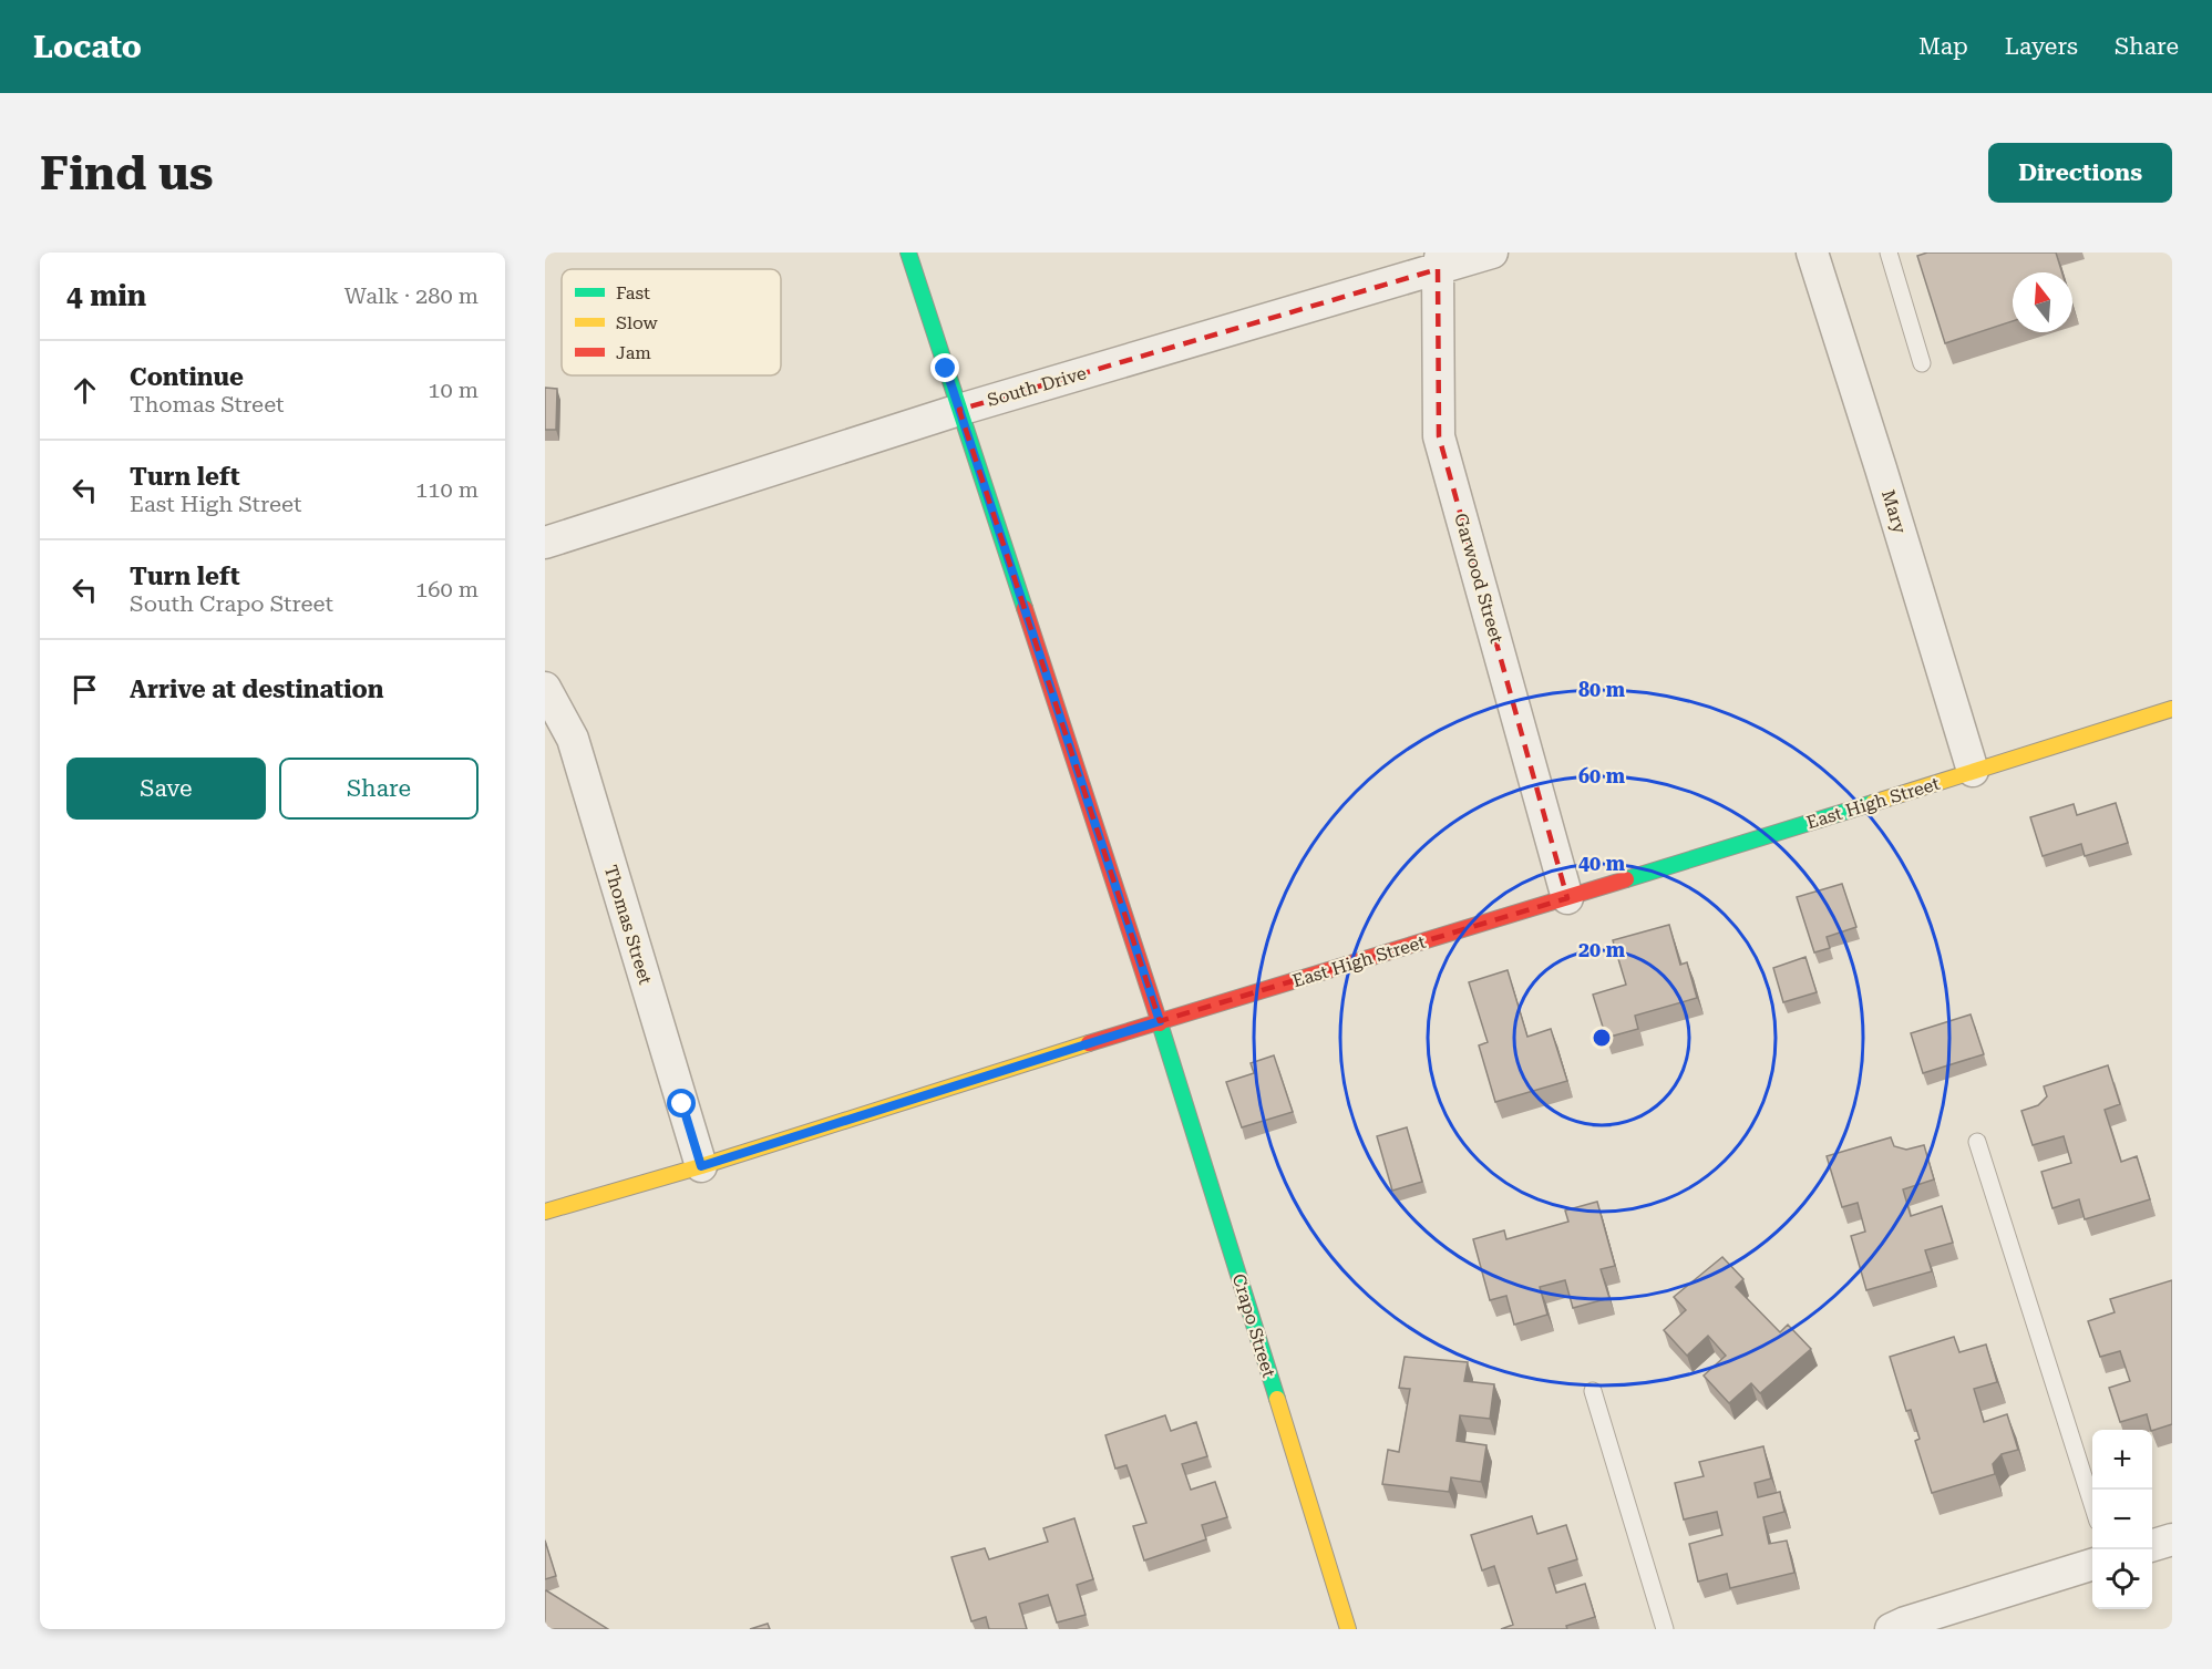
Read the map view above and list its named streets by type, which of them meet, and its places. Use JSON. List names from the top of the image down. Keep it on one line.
{"streets":{"street":["South Drive","Mary","Garwood Street","East High Street","Thomas Street","Crapo Street"]},"crossings":[["South Drive","Garwood Street"],["South Drive","Crapo Street"],["Mary","East High Street"],["Garwood Street","East High Street"],["East High Street","Thomas Street"],["East High Street","Crapo Street"]],"legend":["Fast","Slow","Jam"],"north":"top","page":{"header":"Locato","nav":["Map","Layers","Share"],"buttons":["Directions",["Save","Share"]],"title":"Find us","heading":["4 min","Walk · 280 m"],"list":[["Continue","Thomas Street","10 m"],["Turn left","East High Street","110 m"],["Turn left","South Crapo Street","160 m"],"Arrive at destination"],"map_buttons":["+","−"]},"rings":["80 m","60 m","40 m","20 m"]}
